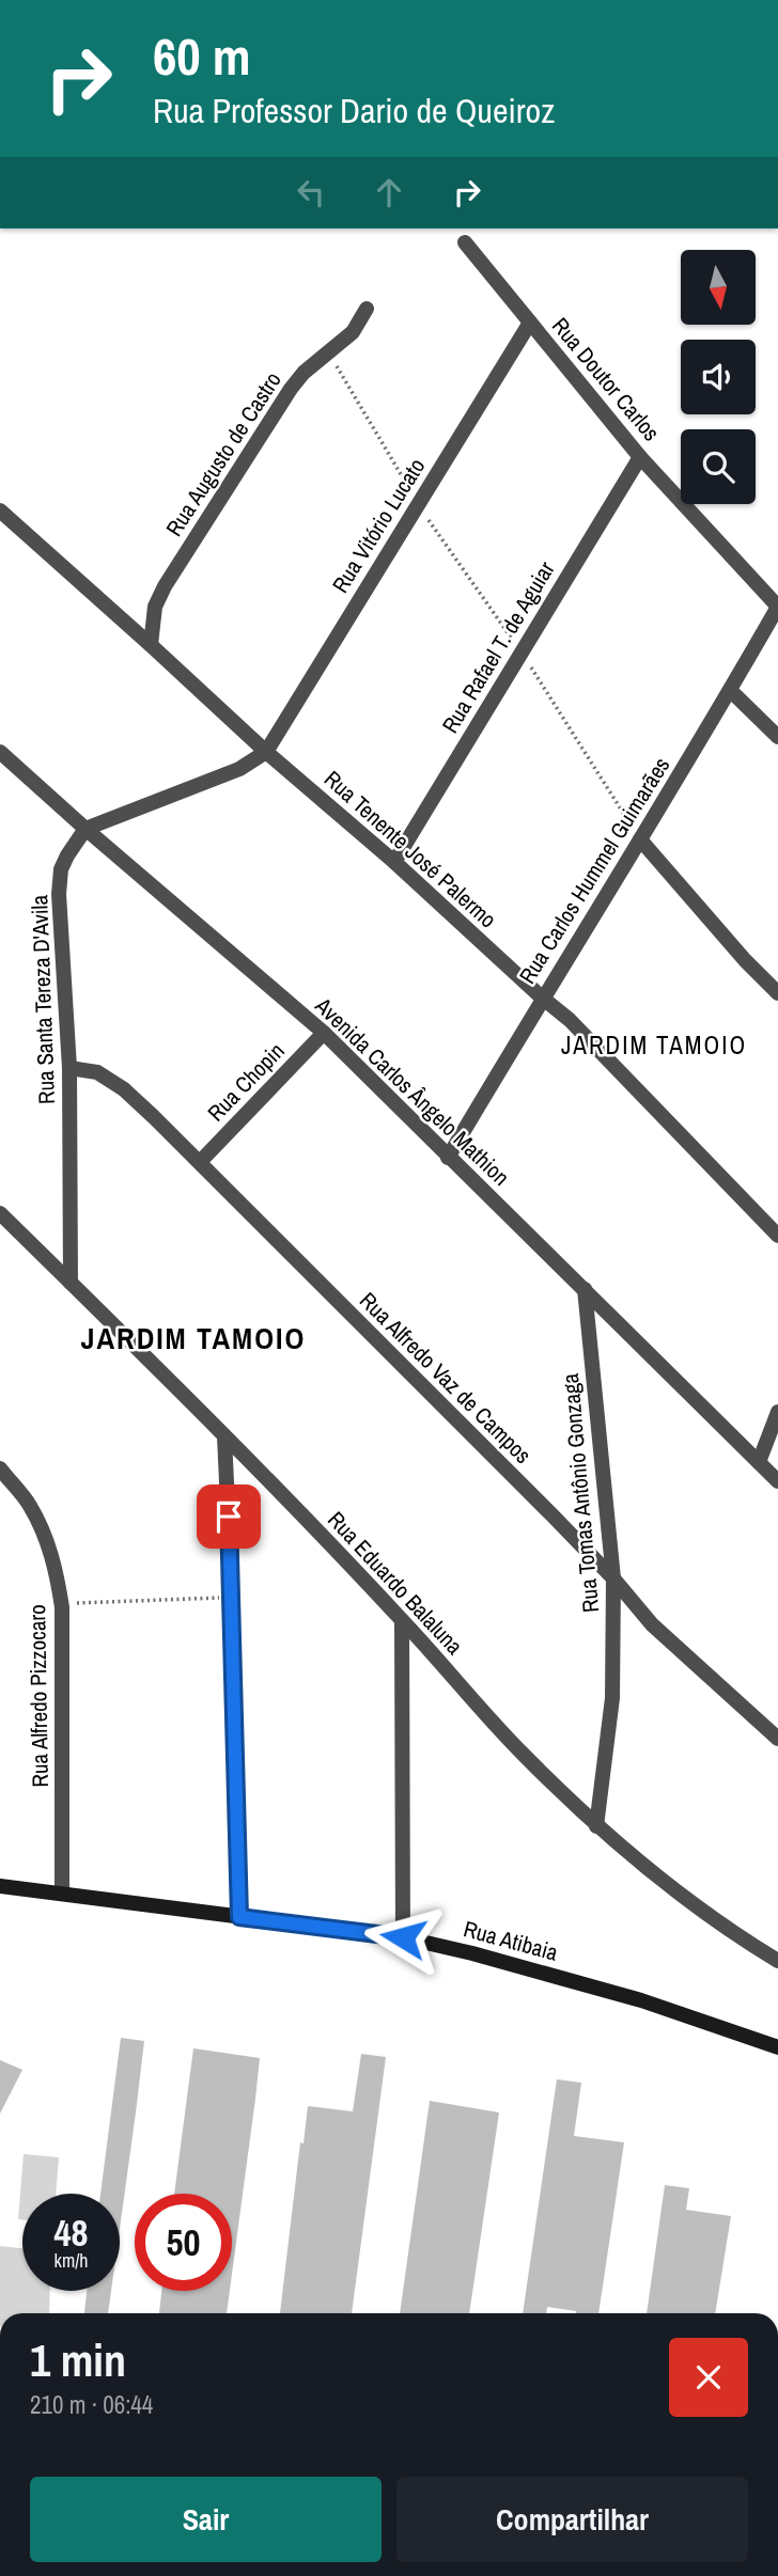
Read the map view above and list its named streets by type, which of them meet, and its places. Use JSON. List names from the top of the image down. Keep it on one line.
{"streets":{"main road":["Rua Atibaia"],"street":["Rua Doutor Carlos","Rua Augusto de Castro","Rua Vitório Lucato","Rua Rafael T. de Aguiar","Rua Tenente José Palermo","Rua Carlos Hummel Guimarães","Rua Santa Tereza D'Avila","Rua Chopin","Avenida Carlos Ângelo Mathion","Rua Alfredo Vaz de Campos","Rua Tomas Antônio Gonzaga","Rua Eduardo Balaluna","Rua Alfredo Pizzocaro"]},"crossings":[["Rua Doutor Carlos","Rua Vitório Lucato"],["Rua Doutor Carlos","Rua Rafael T. de Aguiar"],["Rua Doutor Carlos","Rua Carlos Hummel Guimarães"],["Rua Augusto de Castro","Rua Tenente José Palermo"],["Rua Vitório Lucato","Rua Tenente José Palermo"],["Rua Rafael T. de Aguiar","Rua Tenente José Palermo"],["Rua Tenente José Palermo","Rua Carlos Hummel Guimarães"],["Rua Carlos Hummel Guimarães","Avenida Carlos Ângelo Mathion"],["Rua Santa Tereza D'Avila","Avenida Carlos Ângelo Mathion"],["Rua Santa Tereza D'Avila","Rua Alfredo Vaz de Campos"],["Rua Santa Tereza D'Avila","Rua Eduardo Balaluna"],["Rua Chopin","Avenida Carlos Ângelo Mathion"],["Rua Chopin","Rua Alfredo Vaz de Campos"],["Avenida Carlos Ângelo Mathion","Rua Tomas Antônio Gonzaga"],["Rua Alfredo Vaz de Campos","Rua Tomas Antônio Gonzaga"],["Rua Tomas Antônio Gonzaga","Rua Eduardo Balaluna"],["Rua Alfredo Pizzocaro","Rua Atibaia"]],"districts":["JARDIM TAMOIO","JARDIM TAMOIO"],"north":"bottom","page":{"turn":["60 m","Rua Professor Dario de Queiroz"],"speed":"48 km/h","limit":"50","heading":["1 min","210 m · 06:44"],"buttons":["Sair","Compartilhar"]}}
